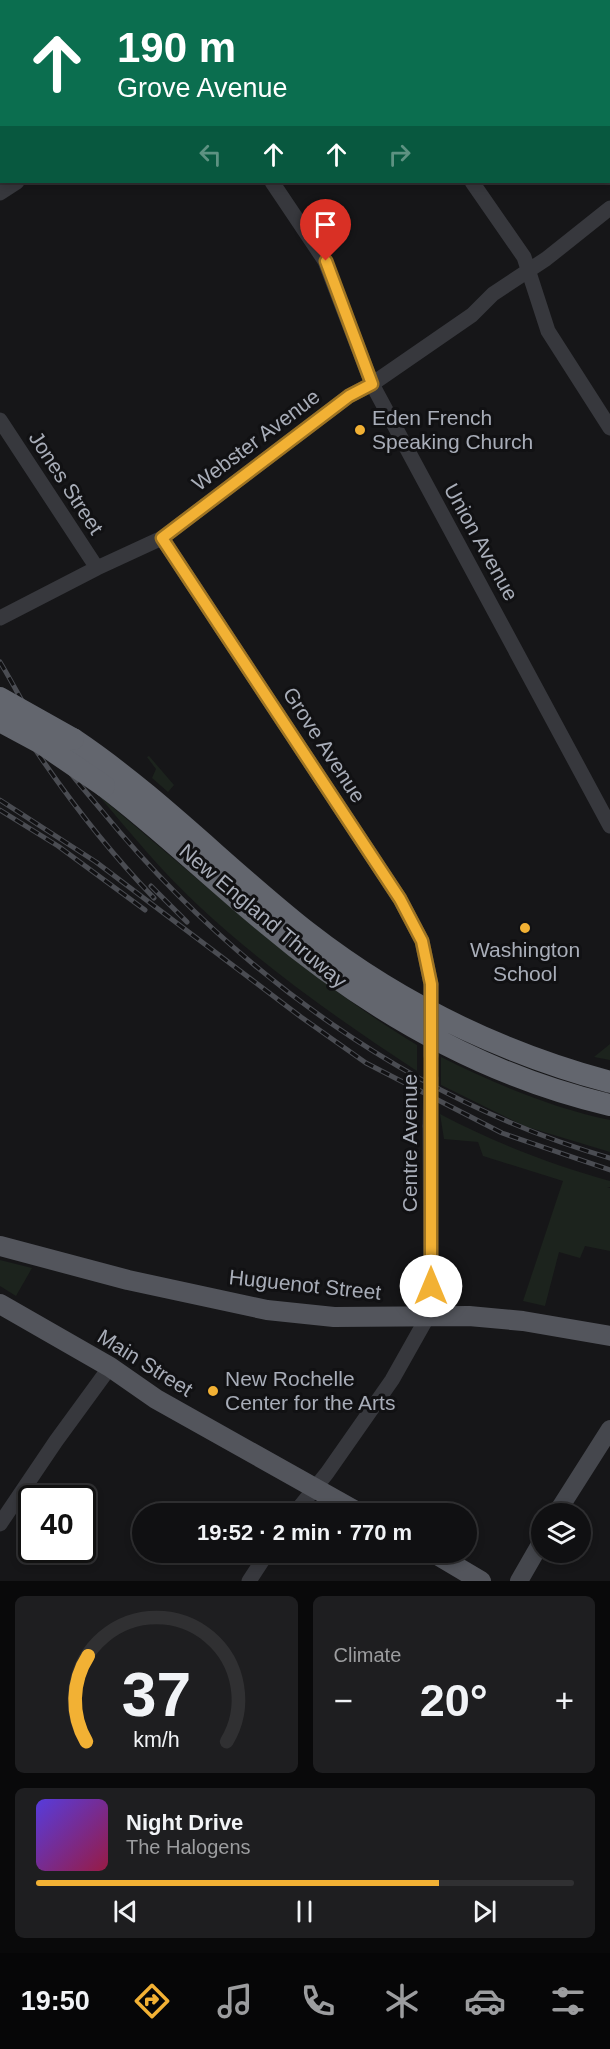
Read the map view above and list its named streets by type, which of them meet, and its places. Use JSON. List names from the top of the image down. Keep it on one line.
{"streets":{"highway":["New England Thruway"],"main road":["Huguenot Street","Main Street"],"street":["Webster Avenue","Jones Street","Union Avenue","Grove Avenue","Centre Avenue"]},"crossings":[["Webster Avenue","Jones Street"],["Webster Avenue","Union Avenue"],["Webster Avenue","Grove Avenue"],["Grove Avenue","Centre Avenue"],["Centre Avenue","Huguenot Street"],["Centre Avenue","Main Street"]],"places":["Eden French Speaking Church","Washington School","New Rochelle Center for the Arts"],"page":{"turn":["190 m","Grove Avenue"],"limit":"40","trip":"19:52 · 2 min · 770 m","tile":"Climate","heat":["−","20°","+"],"song":["Night Drive","The Halogens"],"tabs":"19:50","gauge":["37","km/h"]}}
